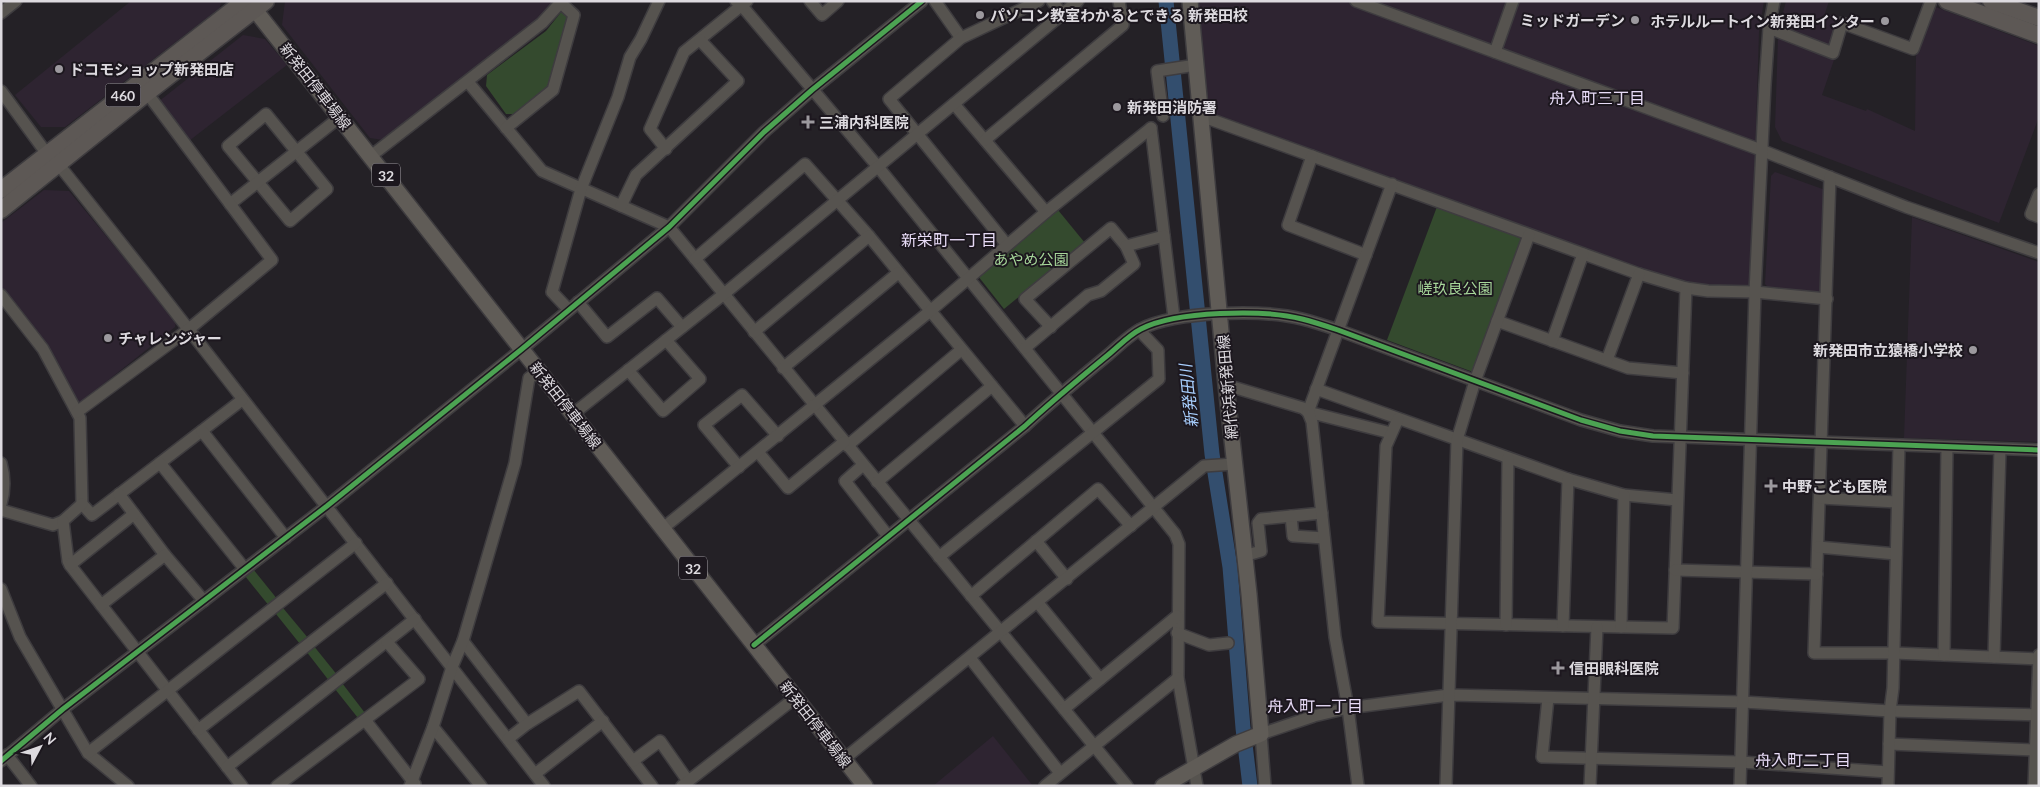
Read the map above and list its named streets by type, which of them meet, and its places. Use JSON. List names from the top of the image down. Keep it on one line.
{"streets":{"highway":["460"],"main road":["新発田停車場線","32","網代浜新発田線"]},"crossings":[["新発田停車場線","460"]],"districts":["舟入町三丁目","新栄町一丁目","舟入町一丁目","舟入町二丁目"],"water":["新発田川"],"parks":["あやめ公園","嵯玖良公園"],"places":{"other":["パソコン教室わかるとできる 新発田校","ミッドガーデン","ホテルルートイン新発田インター","ドコモショップ新発田店","新発田消防署","チャレンジャー","新発田市立猿橋小学校"],"health":["三浦内科医院","中野こども医院","信田眼科医院"]},"north":"top right"}
